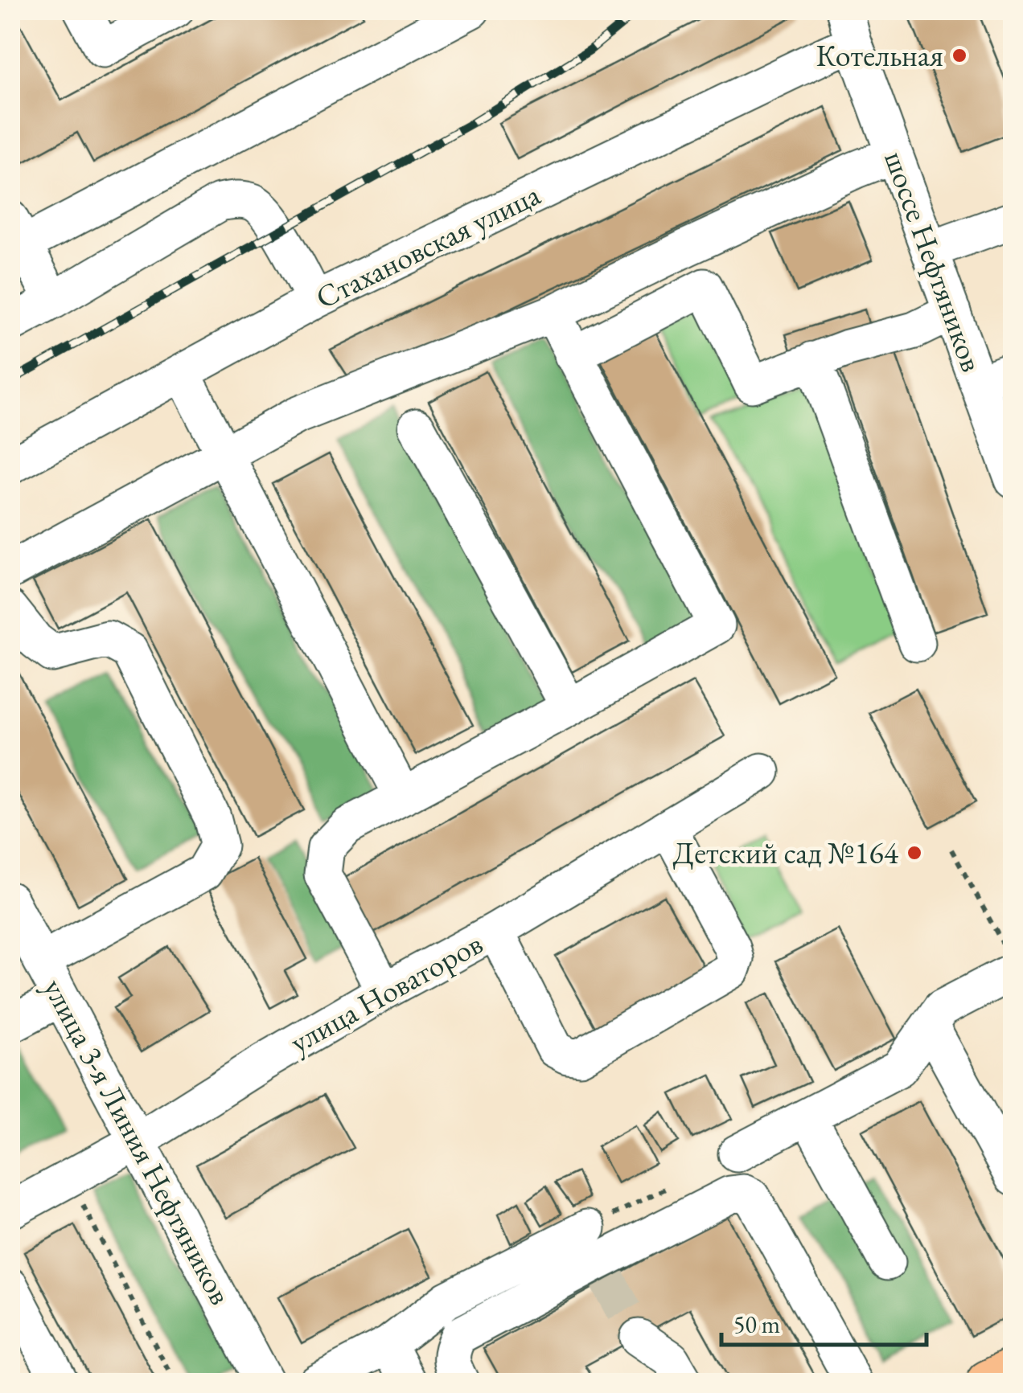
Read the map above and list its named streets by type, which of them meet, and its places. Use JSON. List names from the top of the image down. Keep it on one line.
{"streets":{"street":["Стахановская улица","шоссе Нефтяников","улица Новаторов","улица 3-я Линия Нефтяников"]},"crossings":[["Стахановская улица","шоссе Нефтяников"],["улица Новаторов","улица 3-я Линия Нефтяников"]],"places":["Котельная","Детский сад №164"],"scale_bar":"50 m"}
